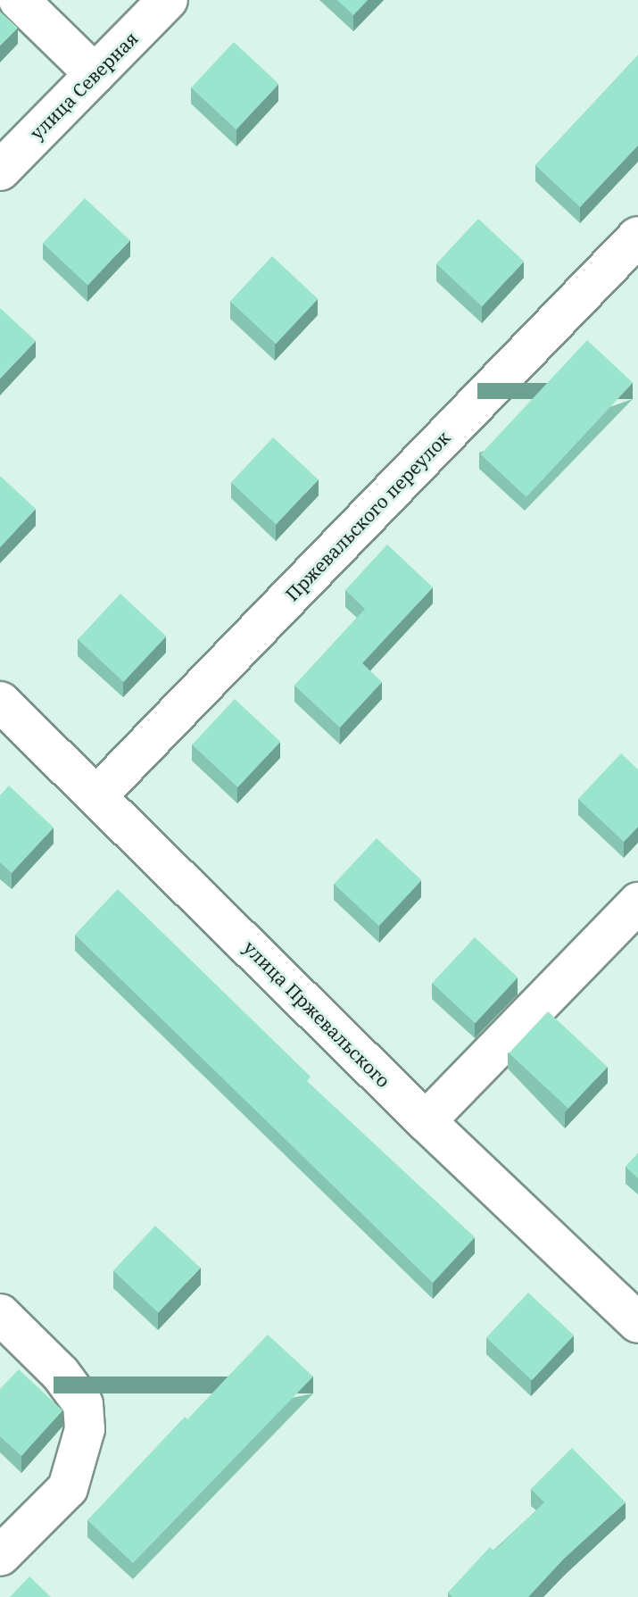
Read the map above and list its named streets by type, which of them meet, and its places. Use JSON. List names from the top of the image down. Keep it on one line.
{"streets":{"street":["улица Северная","Пржевальского переулок","улица Пржевальского"]},"crossings":[["Пржевальского переулок","улица Пржевальского"]]}
